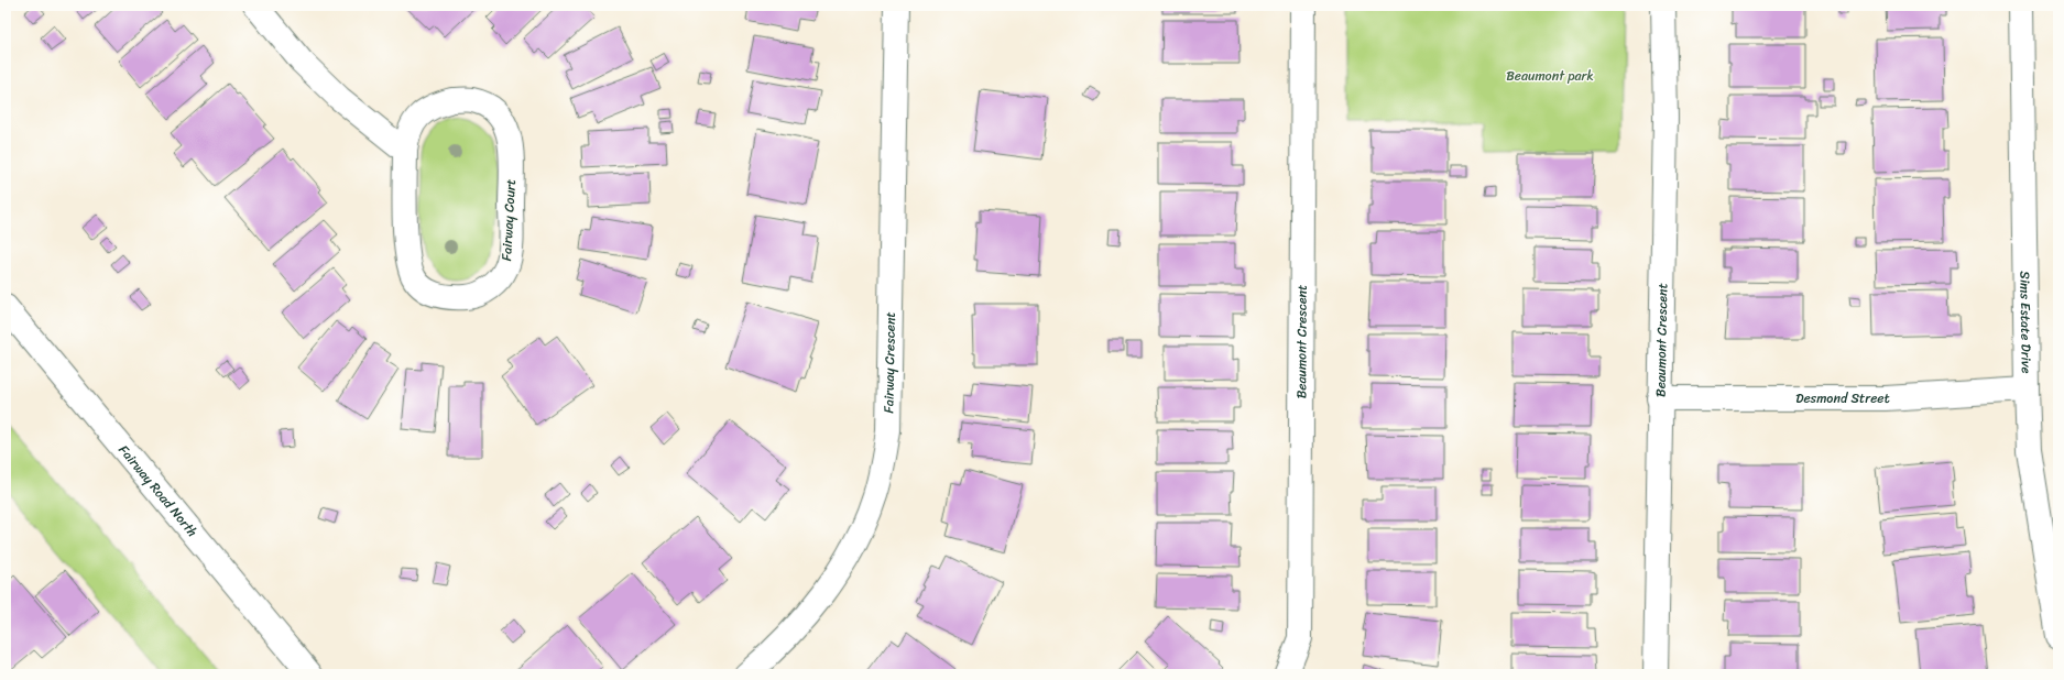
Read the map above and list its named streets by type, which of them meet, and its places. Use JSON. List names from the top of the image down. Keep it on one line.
{"streets":{"street":["Fairway Court","Sims Estate Drive","Beaumont Crescent","Fairway Crescent","Desmond Street","Fairway Road North"]},"crossings":[["Sims Estate Drive","Desmond Street"],["Beaumont Crescent","Desmond Street"]],"parks":["Beaumont park"]}
